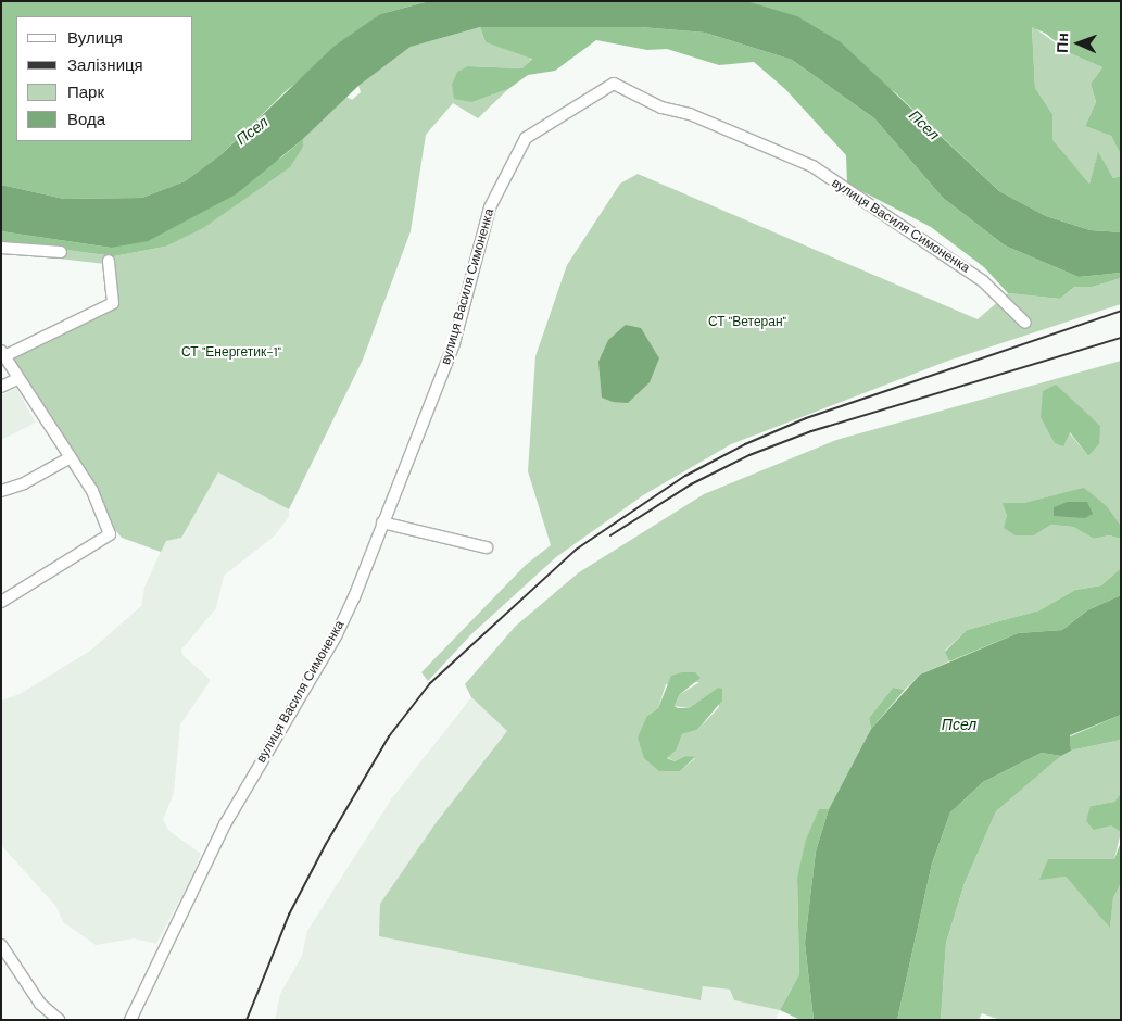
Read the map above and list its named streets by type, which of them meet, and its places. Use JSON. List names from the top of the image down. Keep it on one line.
{"streets":{"street":["вулиця Василя Симоненка"]},"water":["Псел"],"parks":["СТ \"Ветеран\"","СТ \"Енергетик-1\""],"legend":["Вулиця","Залізниця","Парк","Вода"],"north":"left"}
